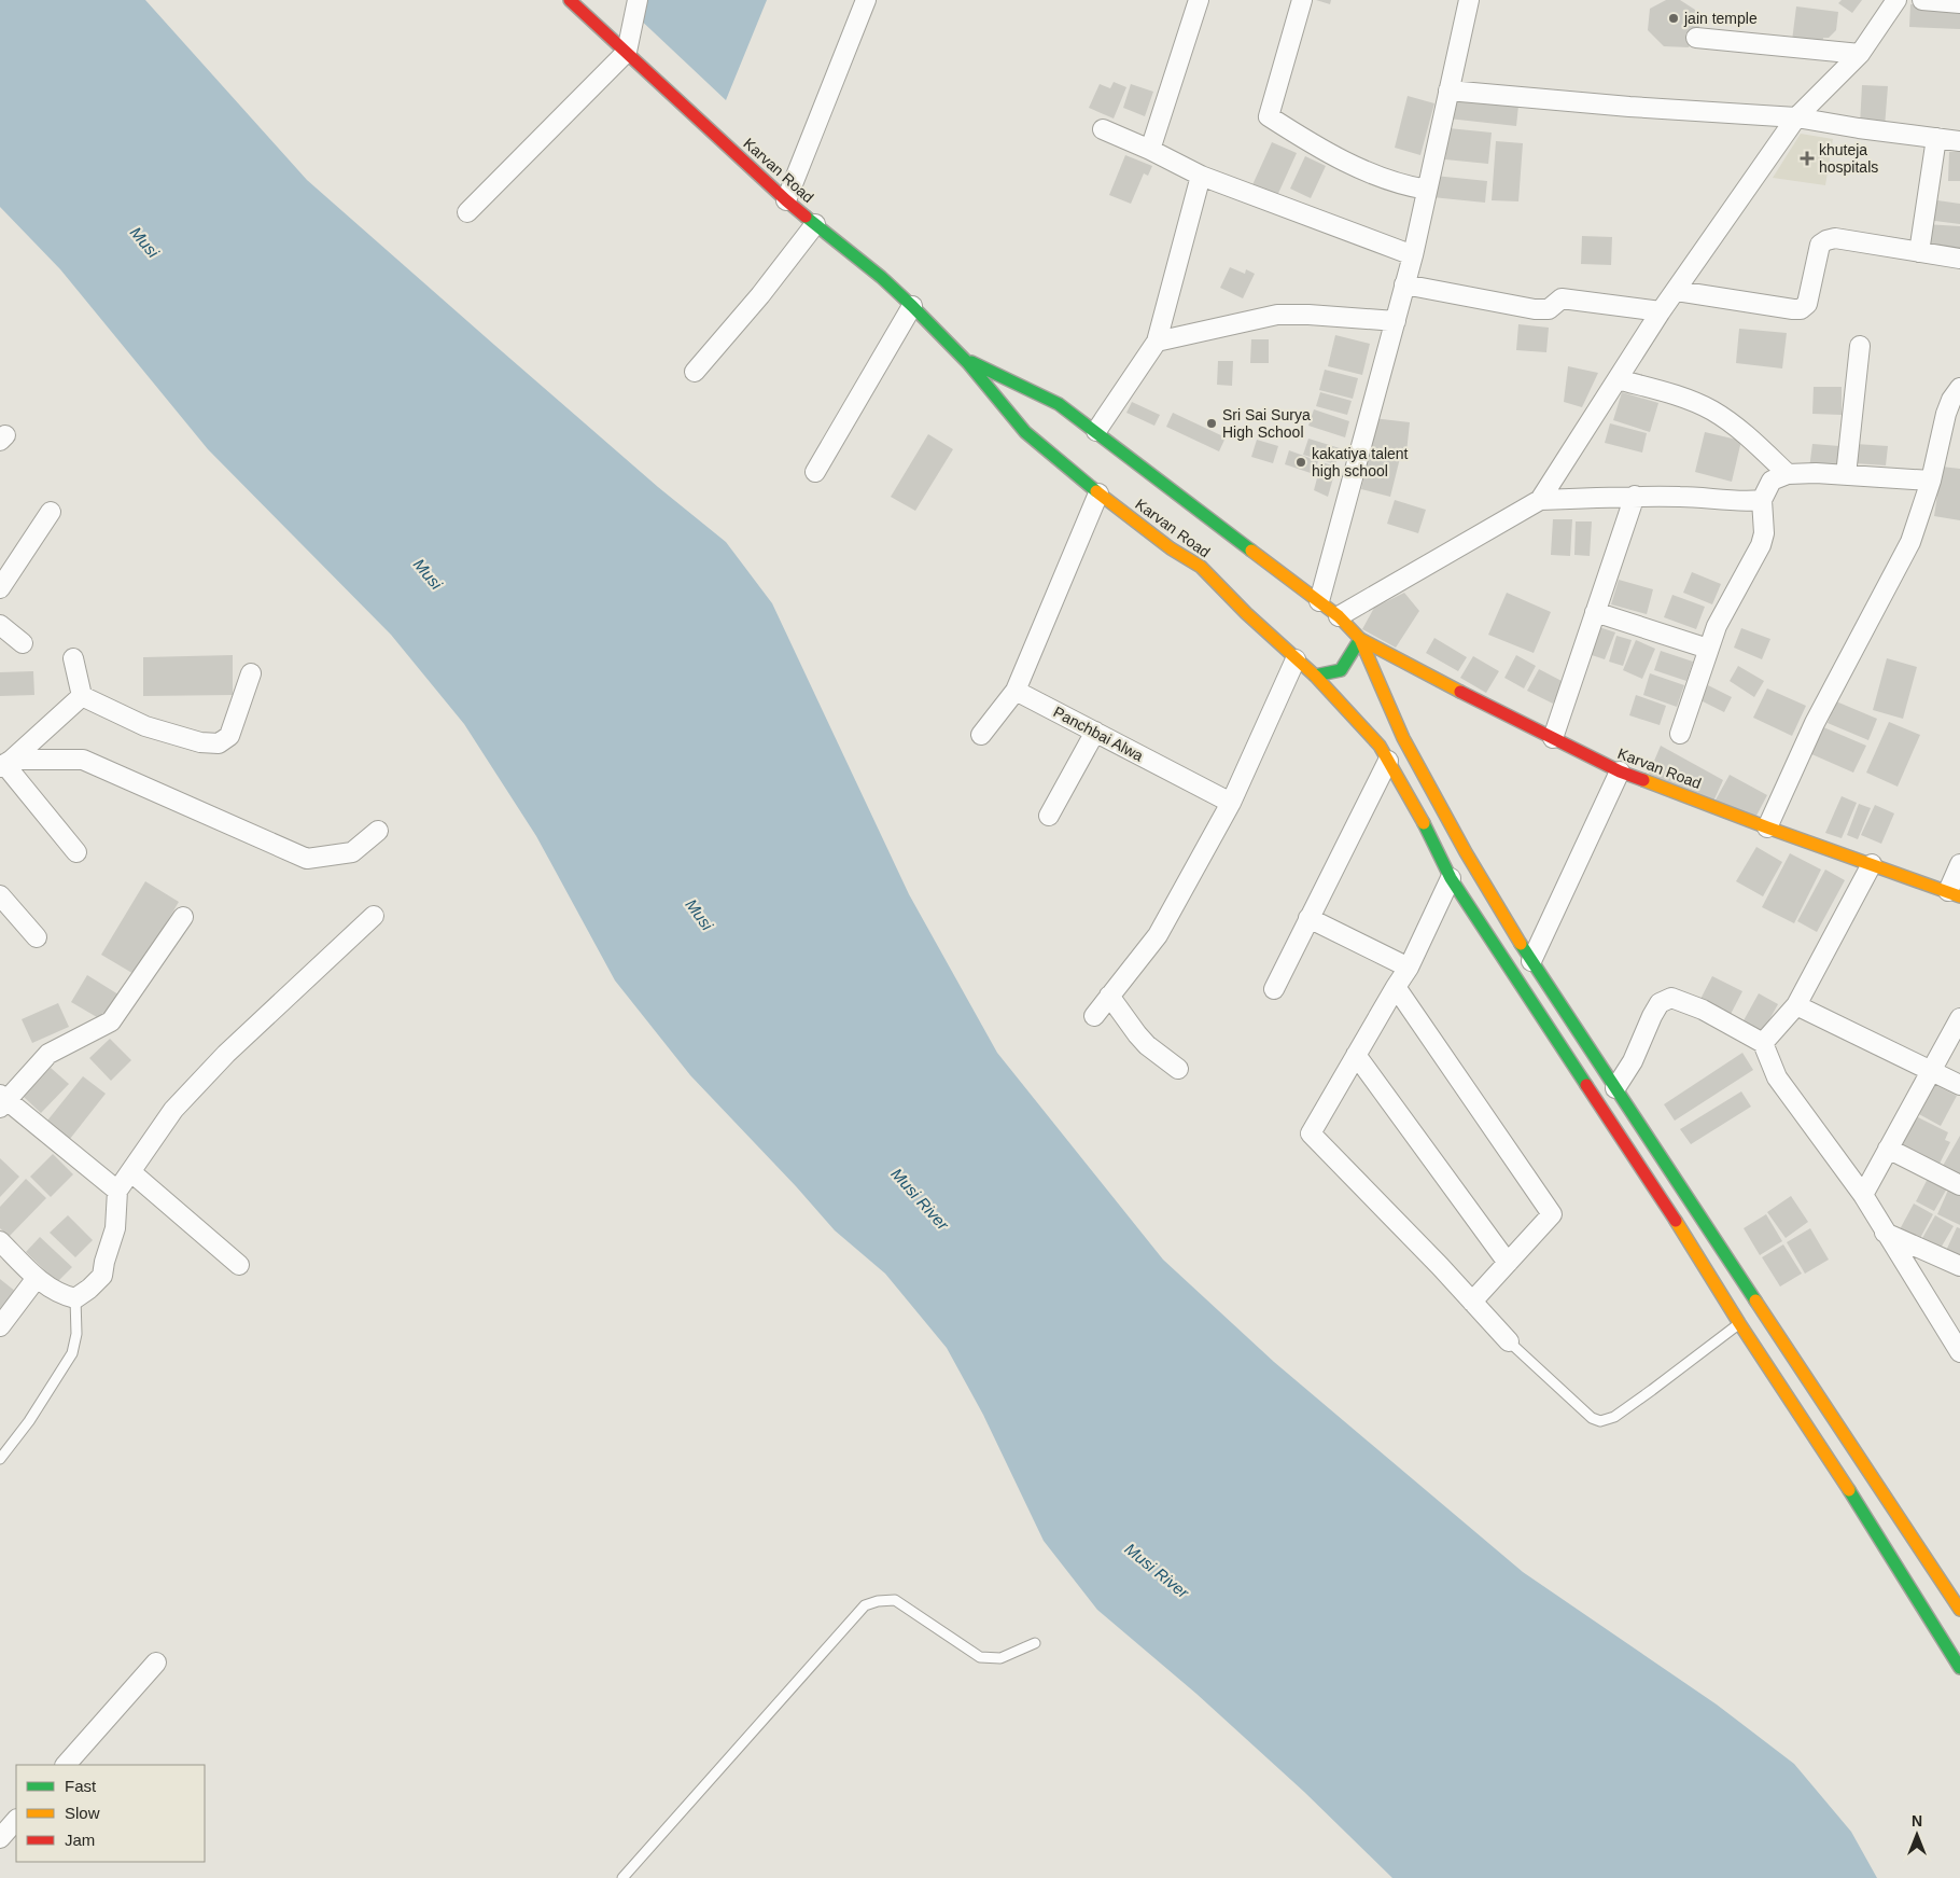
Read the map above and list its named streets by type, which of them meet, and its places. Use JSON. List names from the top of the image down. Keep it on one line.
{"streets":{"street":["Karvan Road","Panchbai Alwa"]},"water":["Musi","Musi River"],"places":{"other":["jain temple","Sri Sai Surya High School","kakatiya talent high school"],"health":["khuteja hospitals"]},"legend":["Fast","Slow","Jam"],"north":"top"}
